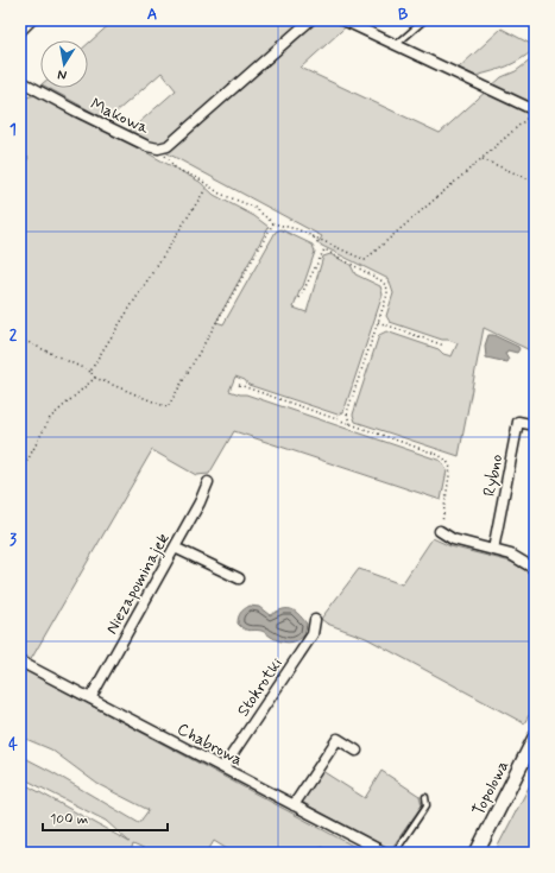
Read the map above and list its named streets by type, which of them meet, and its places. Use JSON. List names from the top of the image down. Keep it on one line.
{"streets":{"street":["Makowa","Rybno","Niezapominajek","Stokrotki","Chabrowa","Topolowa"]},"crossings":[["Niezapominajek","Chabrowa"],["Stokrotki","Chabrowa"]],"scale_bar":"100 m","north":"bottom","grid":{"columns":["A","B"],"rows":["1","2","3","4"]}}
